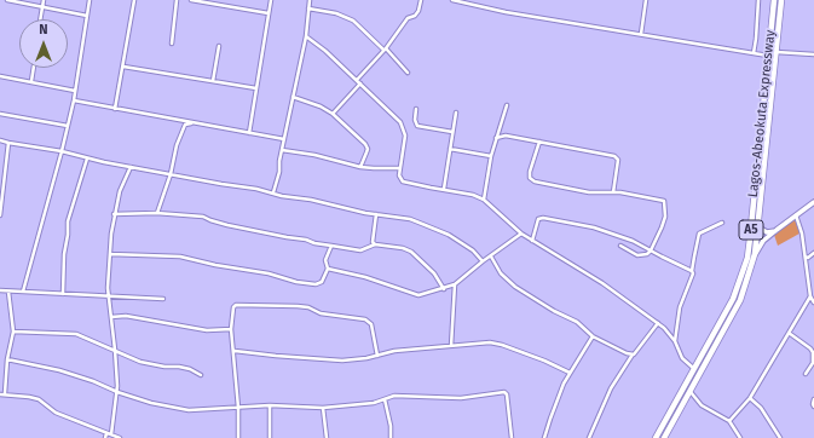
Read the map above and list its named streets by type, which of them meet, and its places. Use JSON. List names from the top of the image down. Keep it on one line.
{"streets":{"highway":["Lagos-Abeokuta Expressway","A5"]},"north":"top"}
